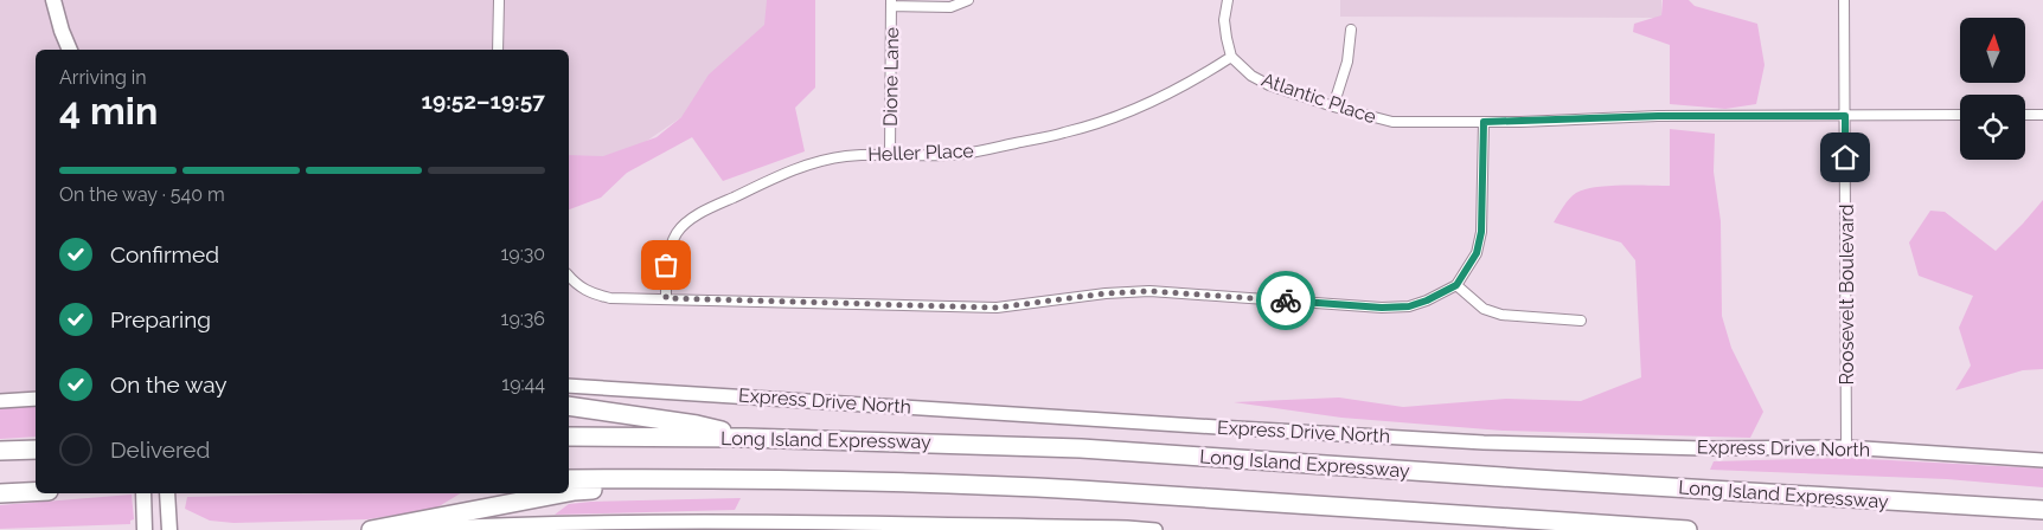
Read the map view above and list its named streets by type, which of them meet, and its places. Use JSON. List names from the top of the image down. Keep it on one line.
{"streets":{"highway":["Long Island Expressway"],"main road":["Express Drive North"],"street":["Dione Lane","Atlantic Place","Heller Place","Roosevelt Boulevard"]},"crossings":[["Dione Lane","Heller Place"],["Atlantic Place","Heller Place"],["Atlantic Place","Roosevelt Boulevard"],["Roosevelt Boulevard","Express Drive North"]],"north":"top","page":{"heading":["4 min","Arriving in","19:52–19:57"],"bar":"On the way · 540 m","list":[["Confirmed","19:30"],["Preparing","19:36"],["On the way","19:44"],"Delivered"]}}
